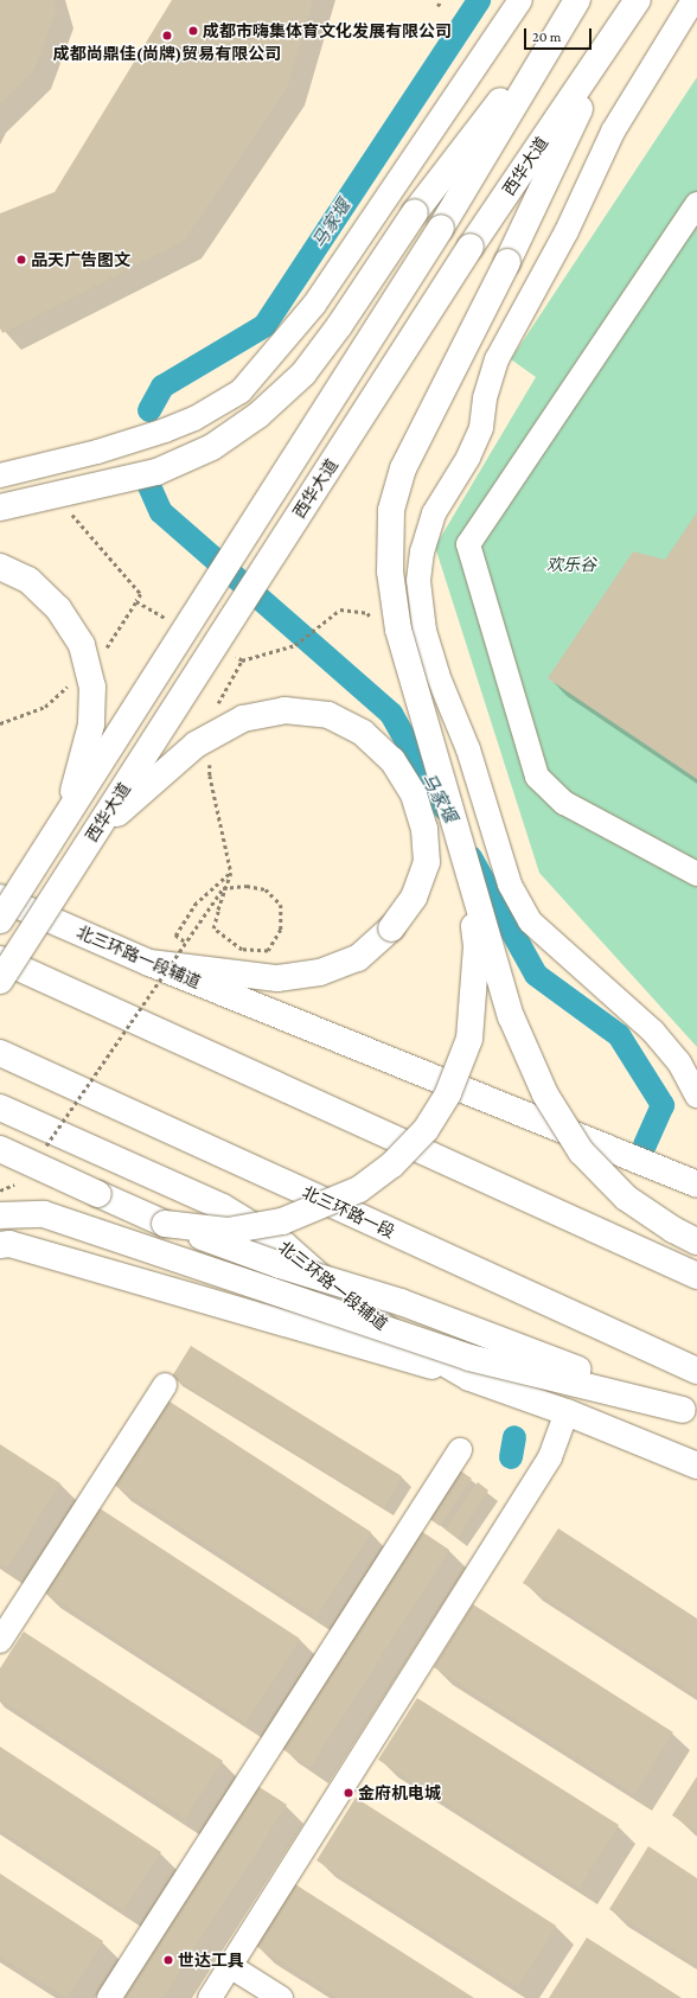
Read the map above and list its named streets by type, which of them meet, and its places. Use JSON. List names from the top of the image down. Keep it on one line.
{"streets":{"main road":["西华大道","北三环路一段辅道","北三环路一段"]},"water":["马家堰"],"parks":["欢乐谷"],"places":["成都市嗨集体育文化发展有限公司","成都尚鼎佳(尚牌)贸易有限公司","品天广告图文","金府机电城","世达工具"],"scale_bar":"20 m"}
